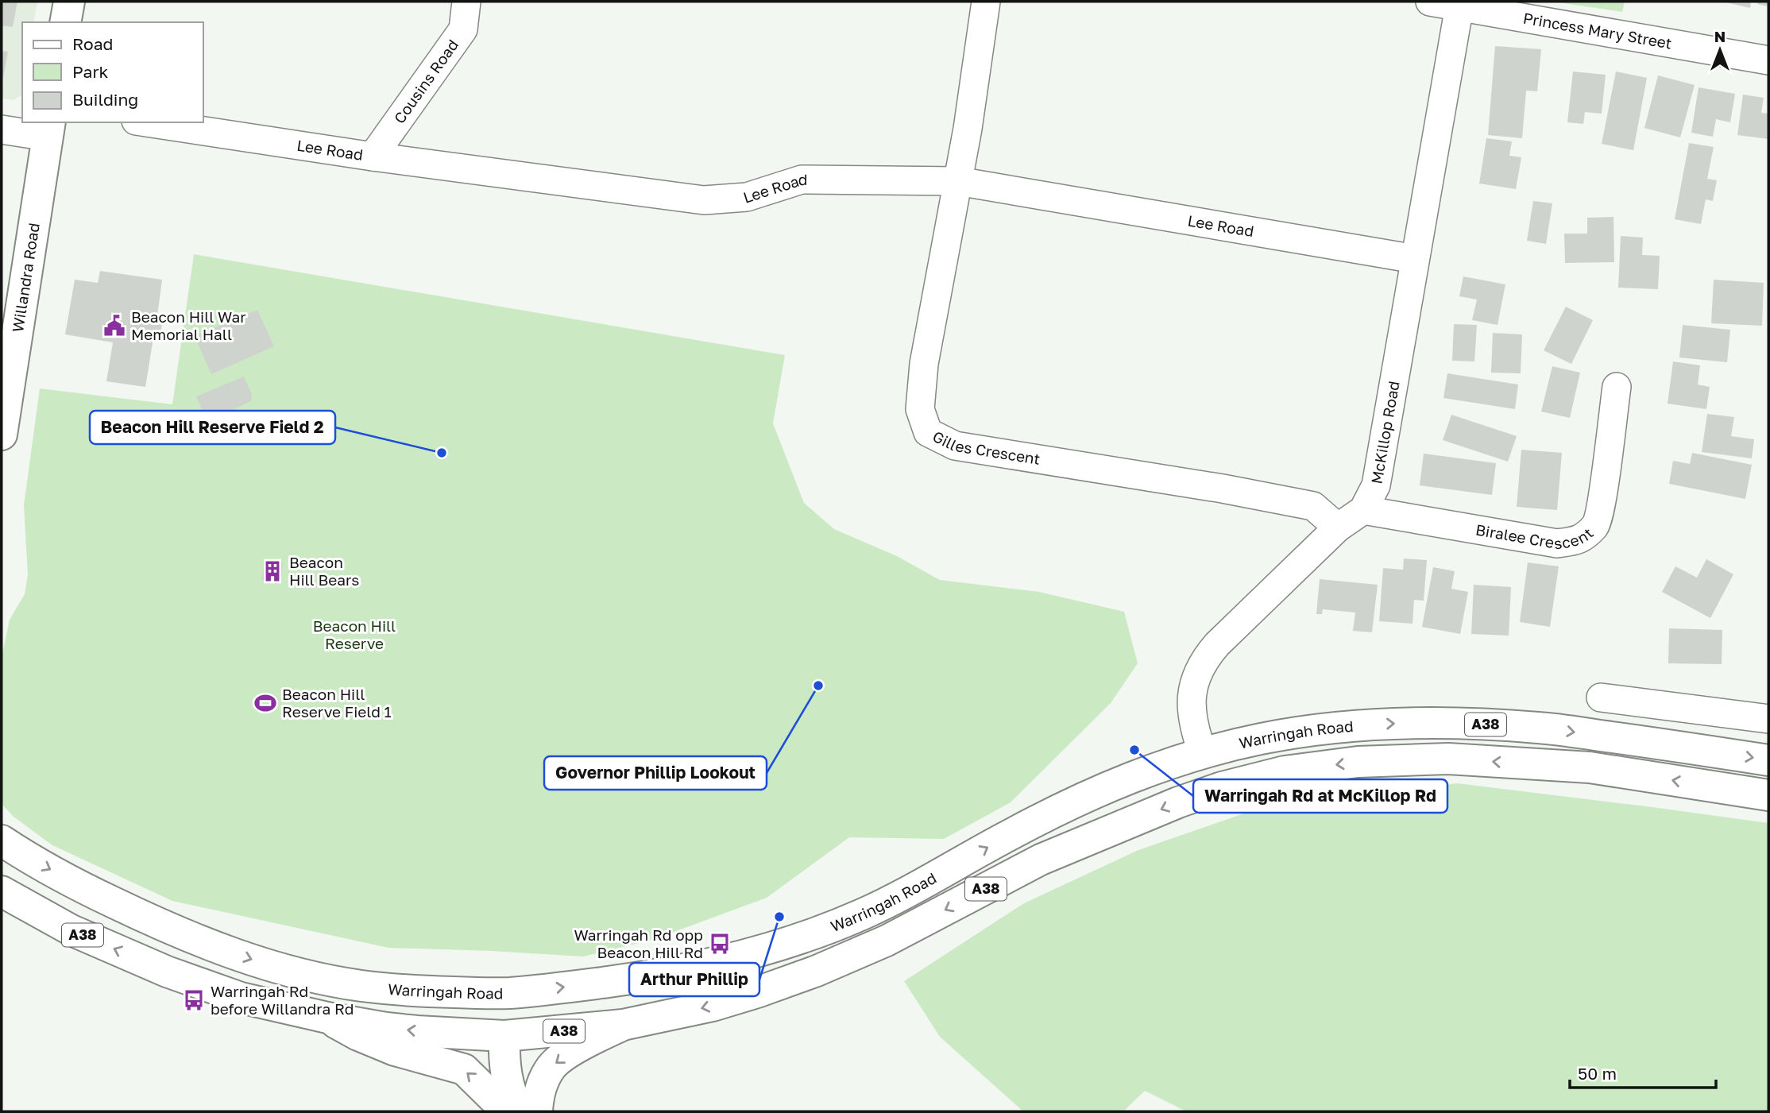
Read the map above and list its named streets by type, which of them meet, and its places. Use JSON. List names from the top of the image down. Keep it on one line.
{"streets":{"main road":["Willandra Road","McKillop Road","A38","Warringah Road"],"street":["Princess Mary Street","Cousins Road","Lee Road","Gilles Crescent","Biralee Crescent"]},"crossings":[["Princess Mary Street","McKillop Road"],["Cousins Road","Lee Road"],["Lee Road","McKillop Road"],["Lee Road","Gilles Crescent"],["McKillop Road","Gilles Crescent"],["McKillop Road","Biralee Crescent"],["McKillop Road","A38"],["McKillop Road","Warringah Road"]],"parks":["Beacon Hill Reserve"],"places":{"public building":["Beacon Hill War Memorial Hall"],"other":["Beacon Hill Reserve Field 2","Governor Phillip Lookout","Warringah Rd at McKillop Rd","Arthur Phillip"],"building":["Beacon Hill Bears"],"sports":["Beacon Hill Reserve Field 1"],"bus stop":["Warringah Rd opp Beacon Hill Rd","Warringah Rd before Willandra Rd"]},"legend":["Road","Park","Building"],"scale_bar":"50 m","north":"top"}
